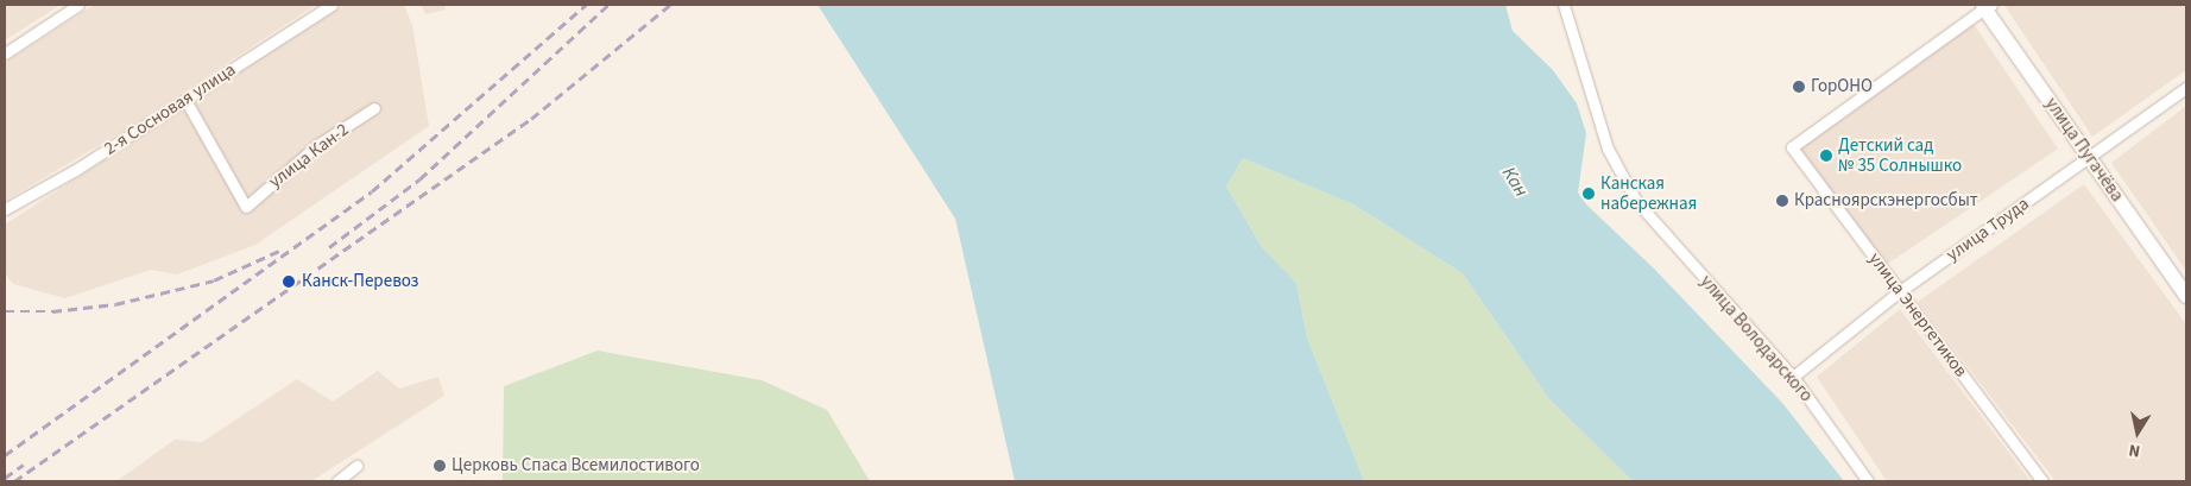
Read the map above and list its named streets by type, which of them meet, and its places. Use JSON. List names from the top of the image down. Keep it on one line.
{"streets":{"main road":["улица Пугачёва"],"street":["2-я Сосновая улица","улица Кан-2","улица Труда","улица Энергетиков","улица Володарского"]},"crossings":[["2-я Сосновая улица","улица Кан-2"],["улица Пугачёва","улица Труда"],["улица Пугачёва","улица Энергетиков"],["улица Труда","улица Энергетиков"],["улица Труда","улица Володарского"]],"water":["Кан"],"places":["ГорОНО","Детский сад № 35 Солнышко","Канская набережная","Красноярскэнергосбыт","Канск-Перевоз","Церковь Спаса Всемилостивого"],"north":"bottom"}
